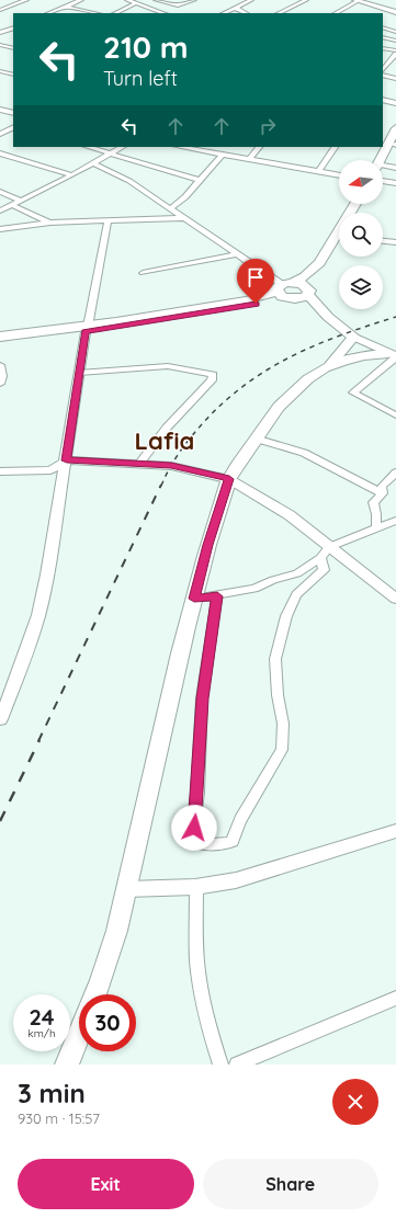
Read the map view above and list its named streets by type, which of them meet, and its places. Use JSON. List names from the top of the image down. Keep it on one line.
{"districts":["Lafia"],"north":"left","page":{"turn":["210 m","Turn left"],"speed":"24 km/h","limit":"30","heading":["3 min","930 m · 15:57"],"buttons":["Exit","Share"]}}
